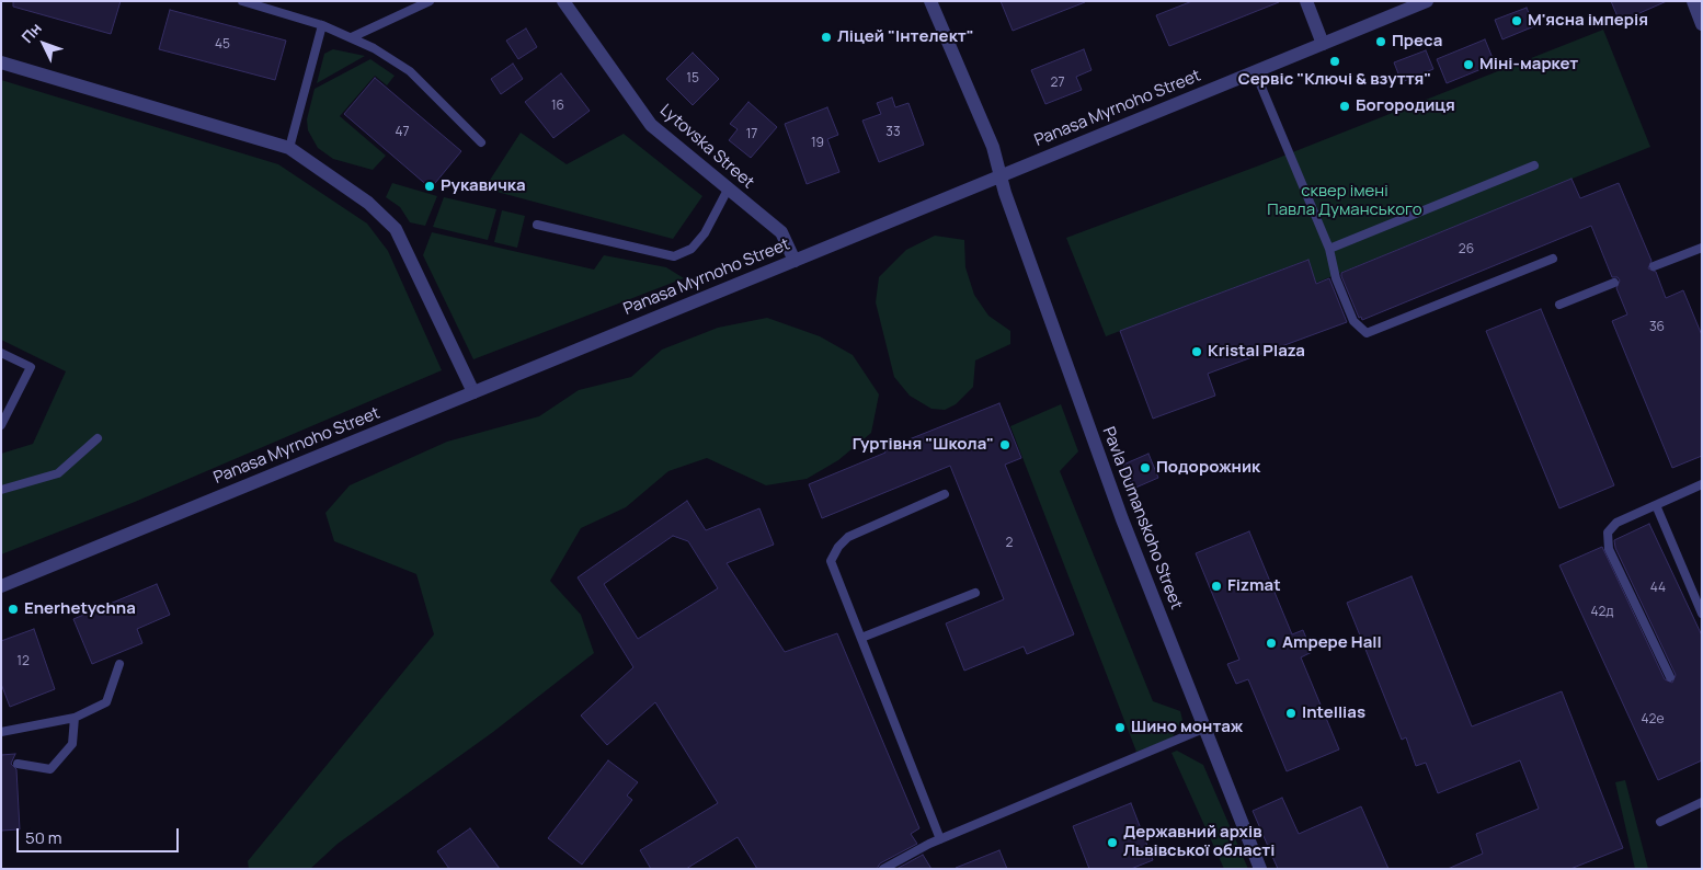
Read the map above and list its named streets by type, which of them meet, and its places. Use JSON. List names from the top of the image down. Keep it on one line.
{"streets":{"street":["Panasa Myrnoho Street","Lytovska Street","Pavla Dumanskoho Street"]},"crossings":[["Panasa Myrnoho Street","Lytovska Street"],["Panasa Myrnoho Street","Pavla Dumanskoho Street"]],"parks":["сквер імені Павла Думанського"],"places":["М'ясна імперія","Ліцей \"Інтелект\"","Преса","Сервіс \"Ключі & взуття\"","Міні-маркет","Богородиця","Рукавичка","Kristal Plaza","Гуртівня \"Школа\"","Подорожник","Fizmat","Enerhetychna","Ampepe Hall","Intellias","Шино монтаж","Державний архів Львівської області"],"house_numbers":["45","15","27","16","47","33","17","19","26","36","2","44","42д","12","42е"],"scale_bar":"50 m","north":"top left"}
